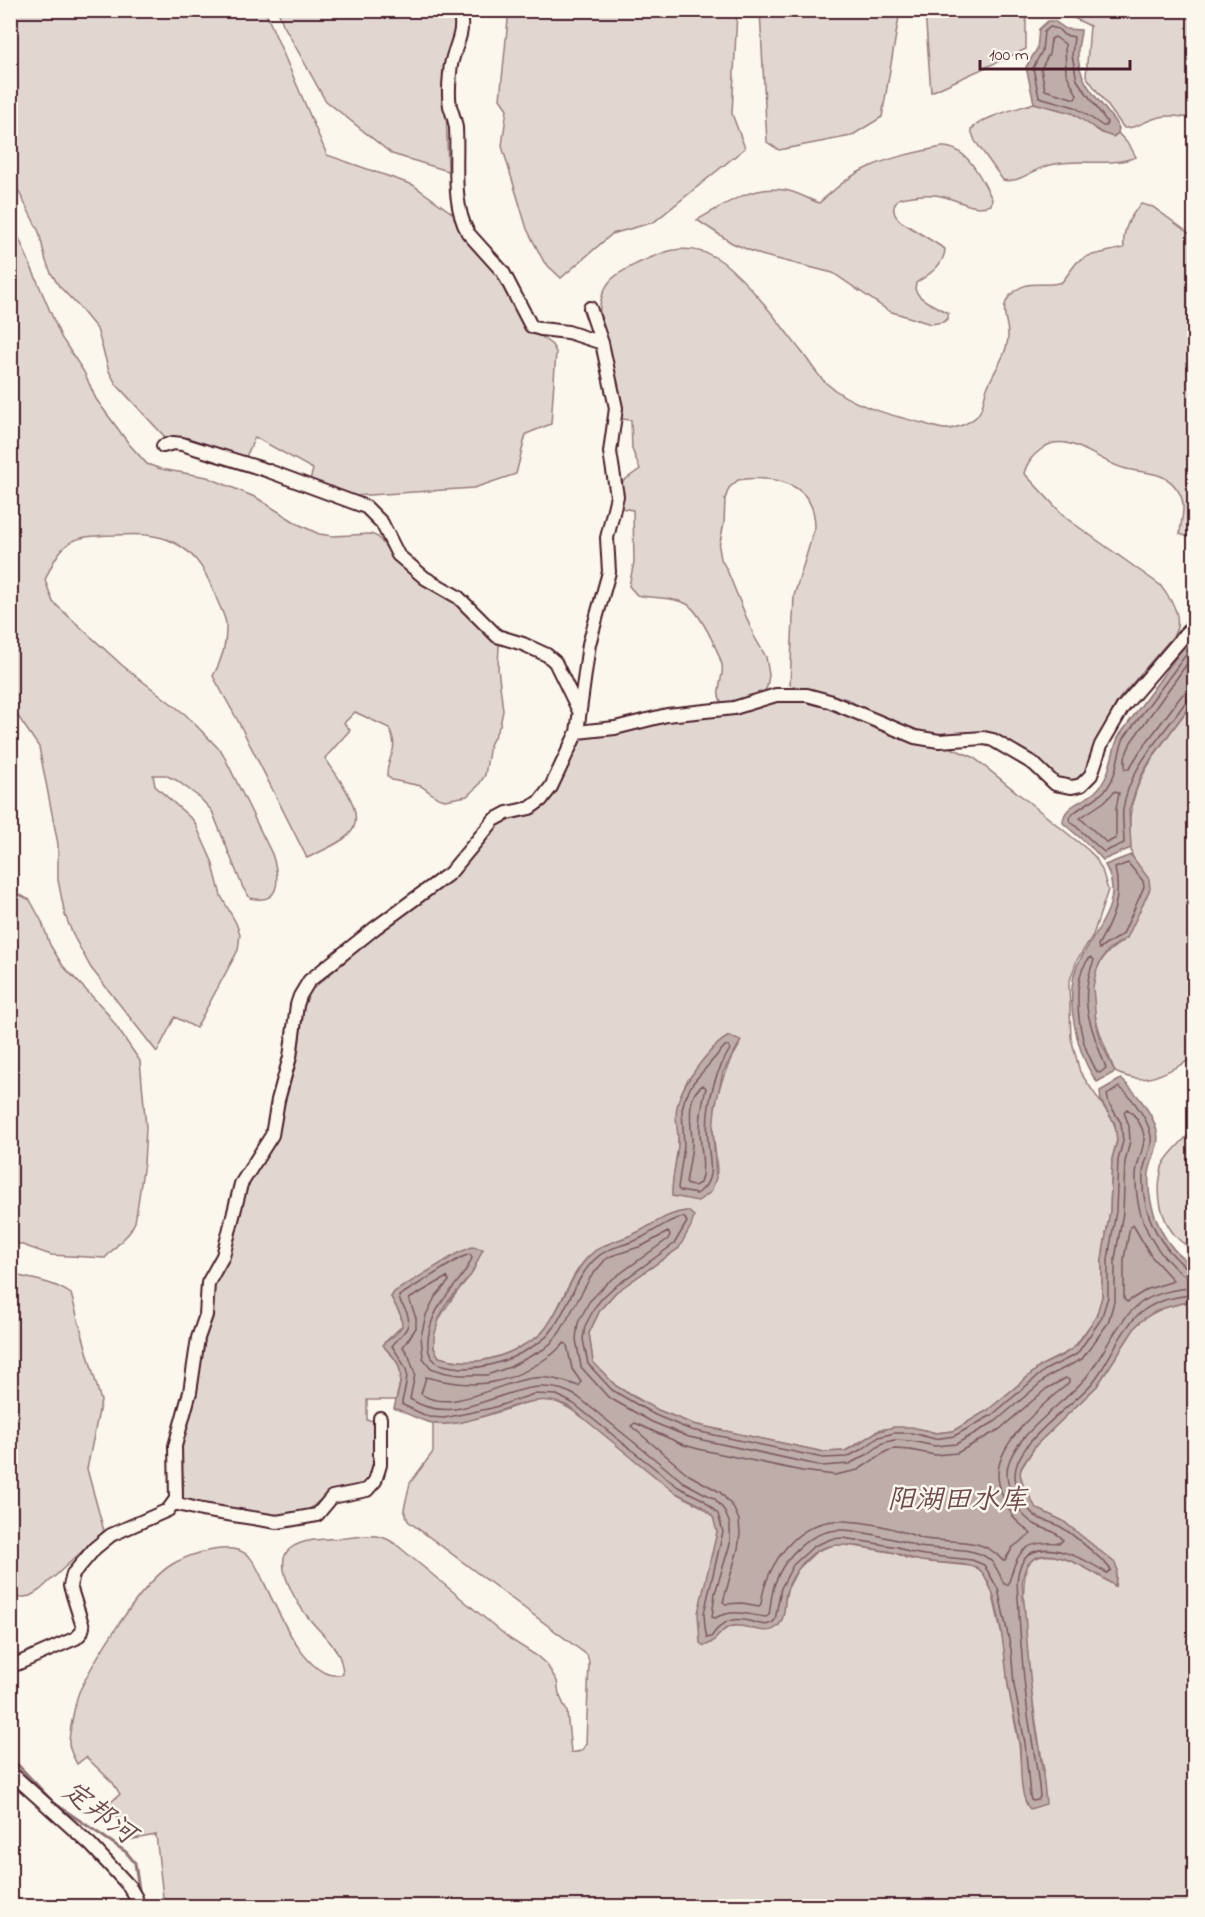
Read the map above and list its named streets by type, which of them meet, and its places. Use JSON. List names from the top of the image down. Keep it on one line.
{"water":["阳湖田水库","定邦河"],"scale_bar":"100 m"}
